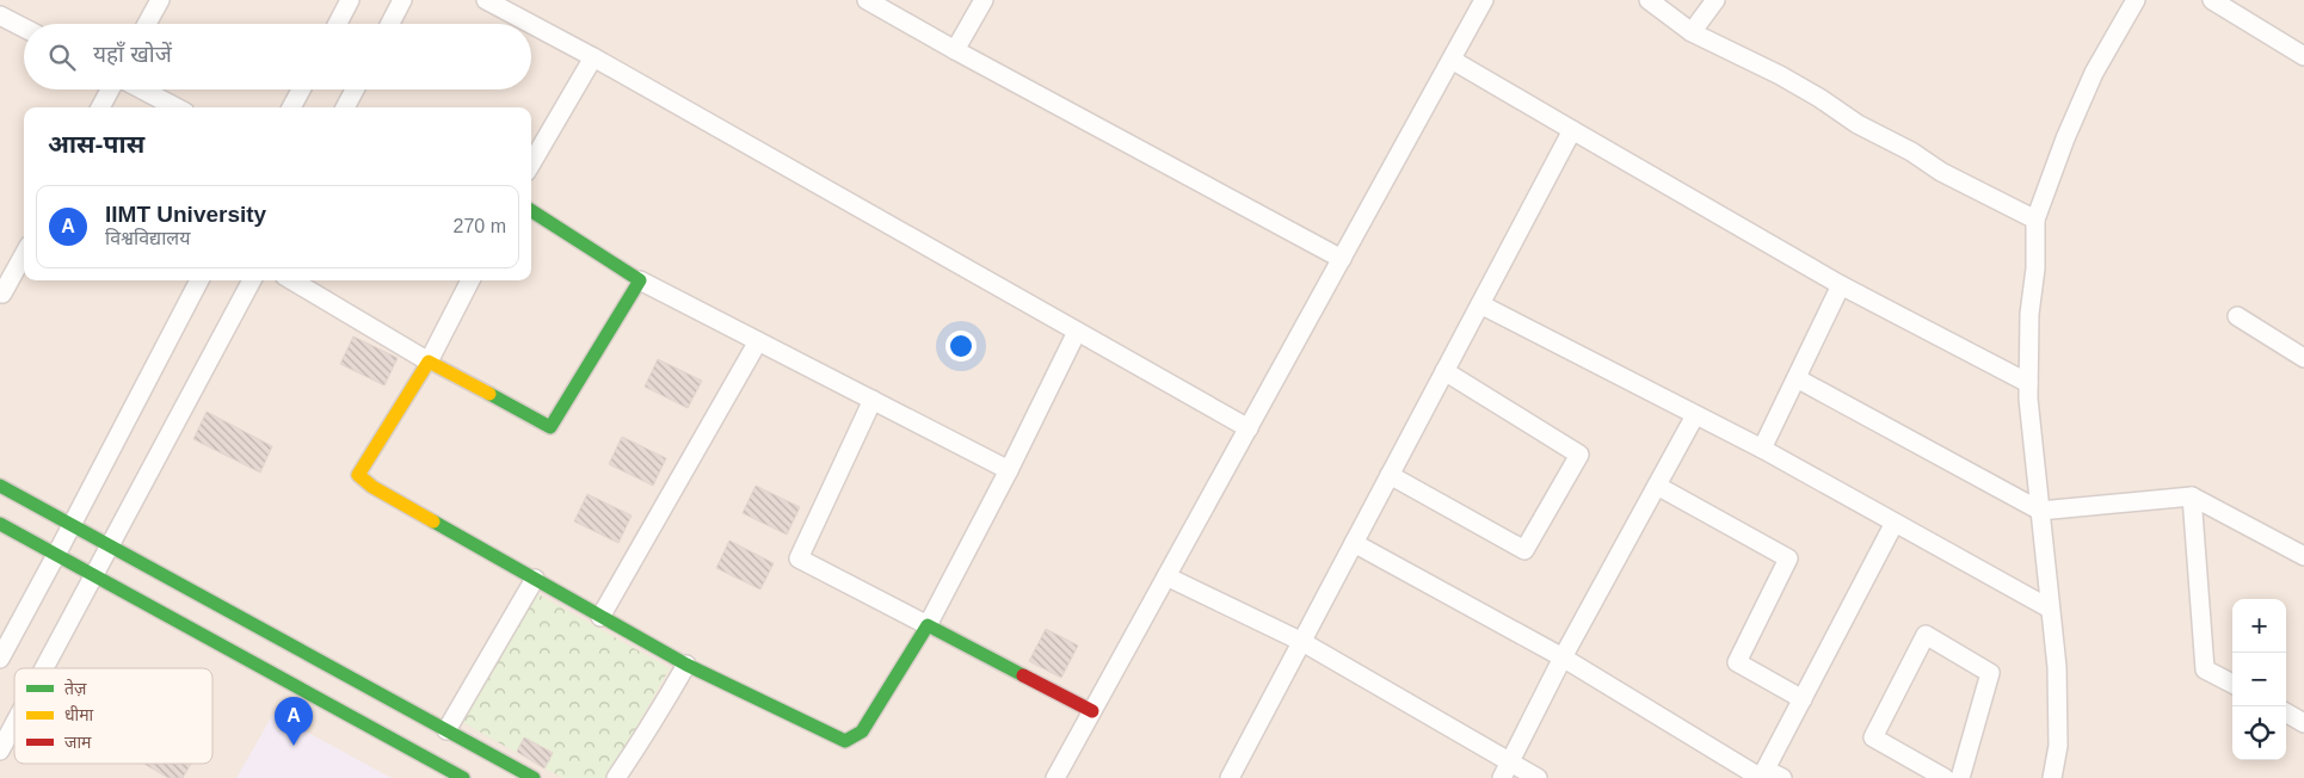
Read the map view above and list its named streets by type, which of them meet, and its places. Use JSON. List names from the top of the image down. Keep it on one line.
{"legend":["तेज़","धीमा","जाम"],"page":{"search":"यहाँ खोजें","heading":"आस-पास","list":[{"mark":"A","name":"IIMT University","note":"विश्वविद्यालय","value":"270 m"}],"map_buttons":["+","−"],"pins":"A"}}
